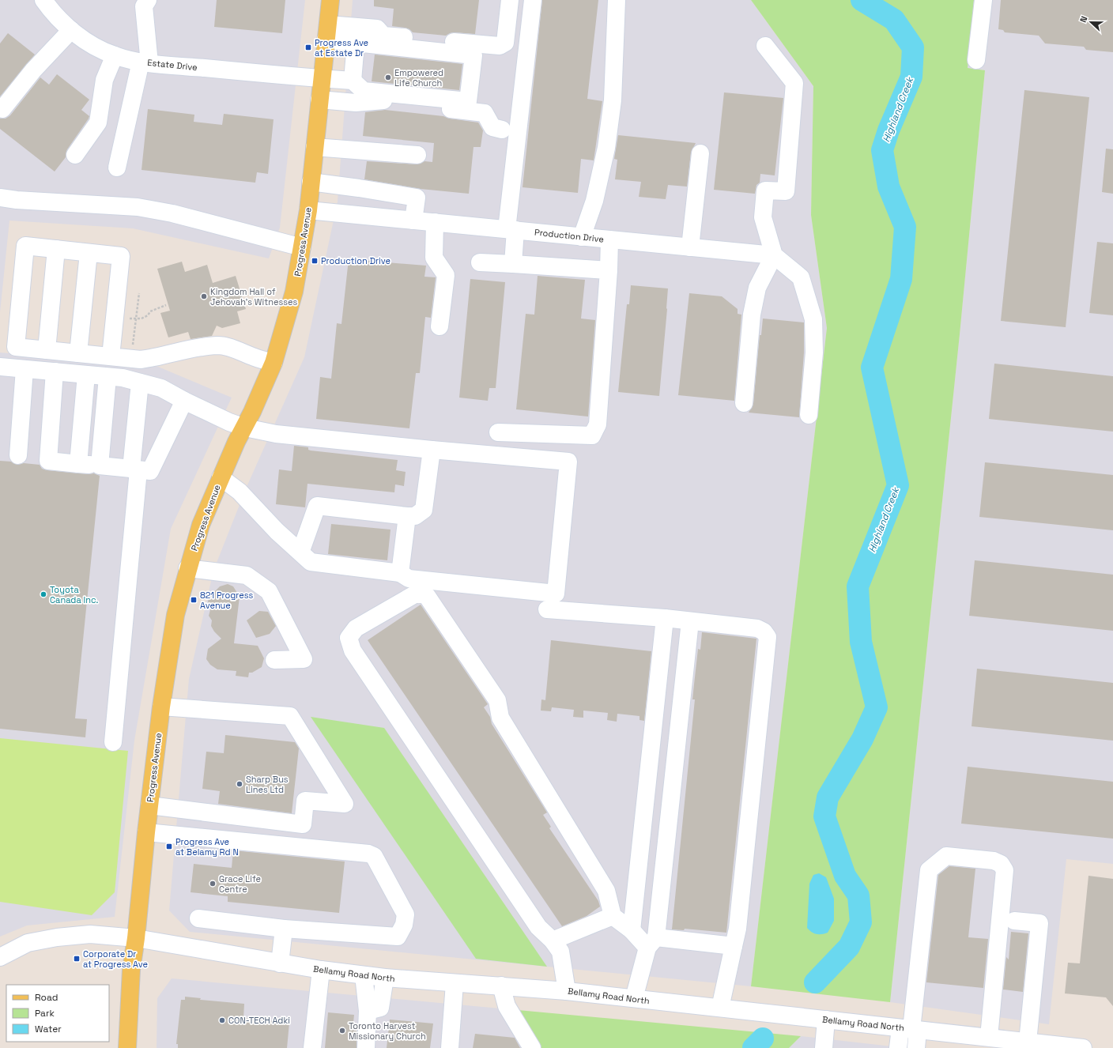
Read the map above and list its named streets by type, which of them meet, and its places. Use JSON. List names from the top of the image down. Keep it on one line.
{"streets":{"main road":["Progress Avenue"],"street":["Estate Drive","Production Drive","Bellamy Road North"]},"crossings":[["Estate Drive","Progress Avenue"],["Production Drive","Progress Avenue"],["Progress Avenue","Bellamy Road North"]],"water":["Highland Creek"],"places":{"transit":["Progress Ave at Estate Dr","Production Drive","821 Progress Avenue","Progress Ave at Belamy Rd N","Corporate Dr at Progress Ave"],"other":["Empowered Life Church","Kingdom Hall of Jehovah's Witnesses","Toyota Canada Inc.","Sharp Bus Lines Ltd","Grace Life Centre","CON-TECH Adki","Toronto Harvest Missionary Church"]},"legend":["Road","Park","Water"],"north":"left"}
